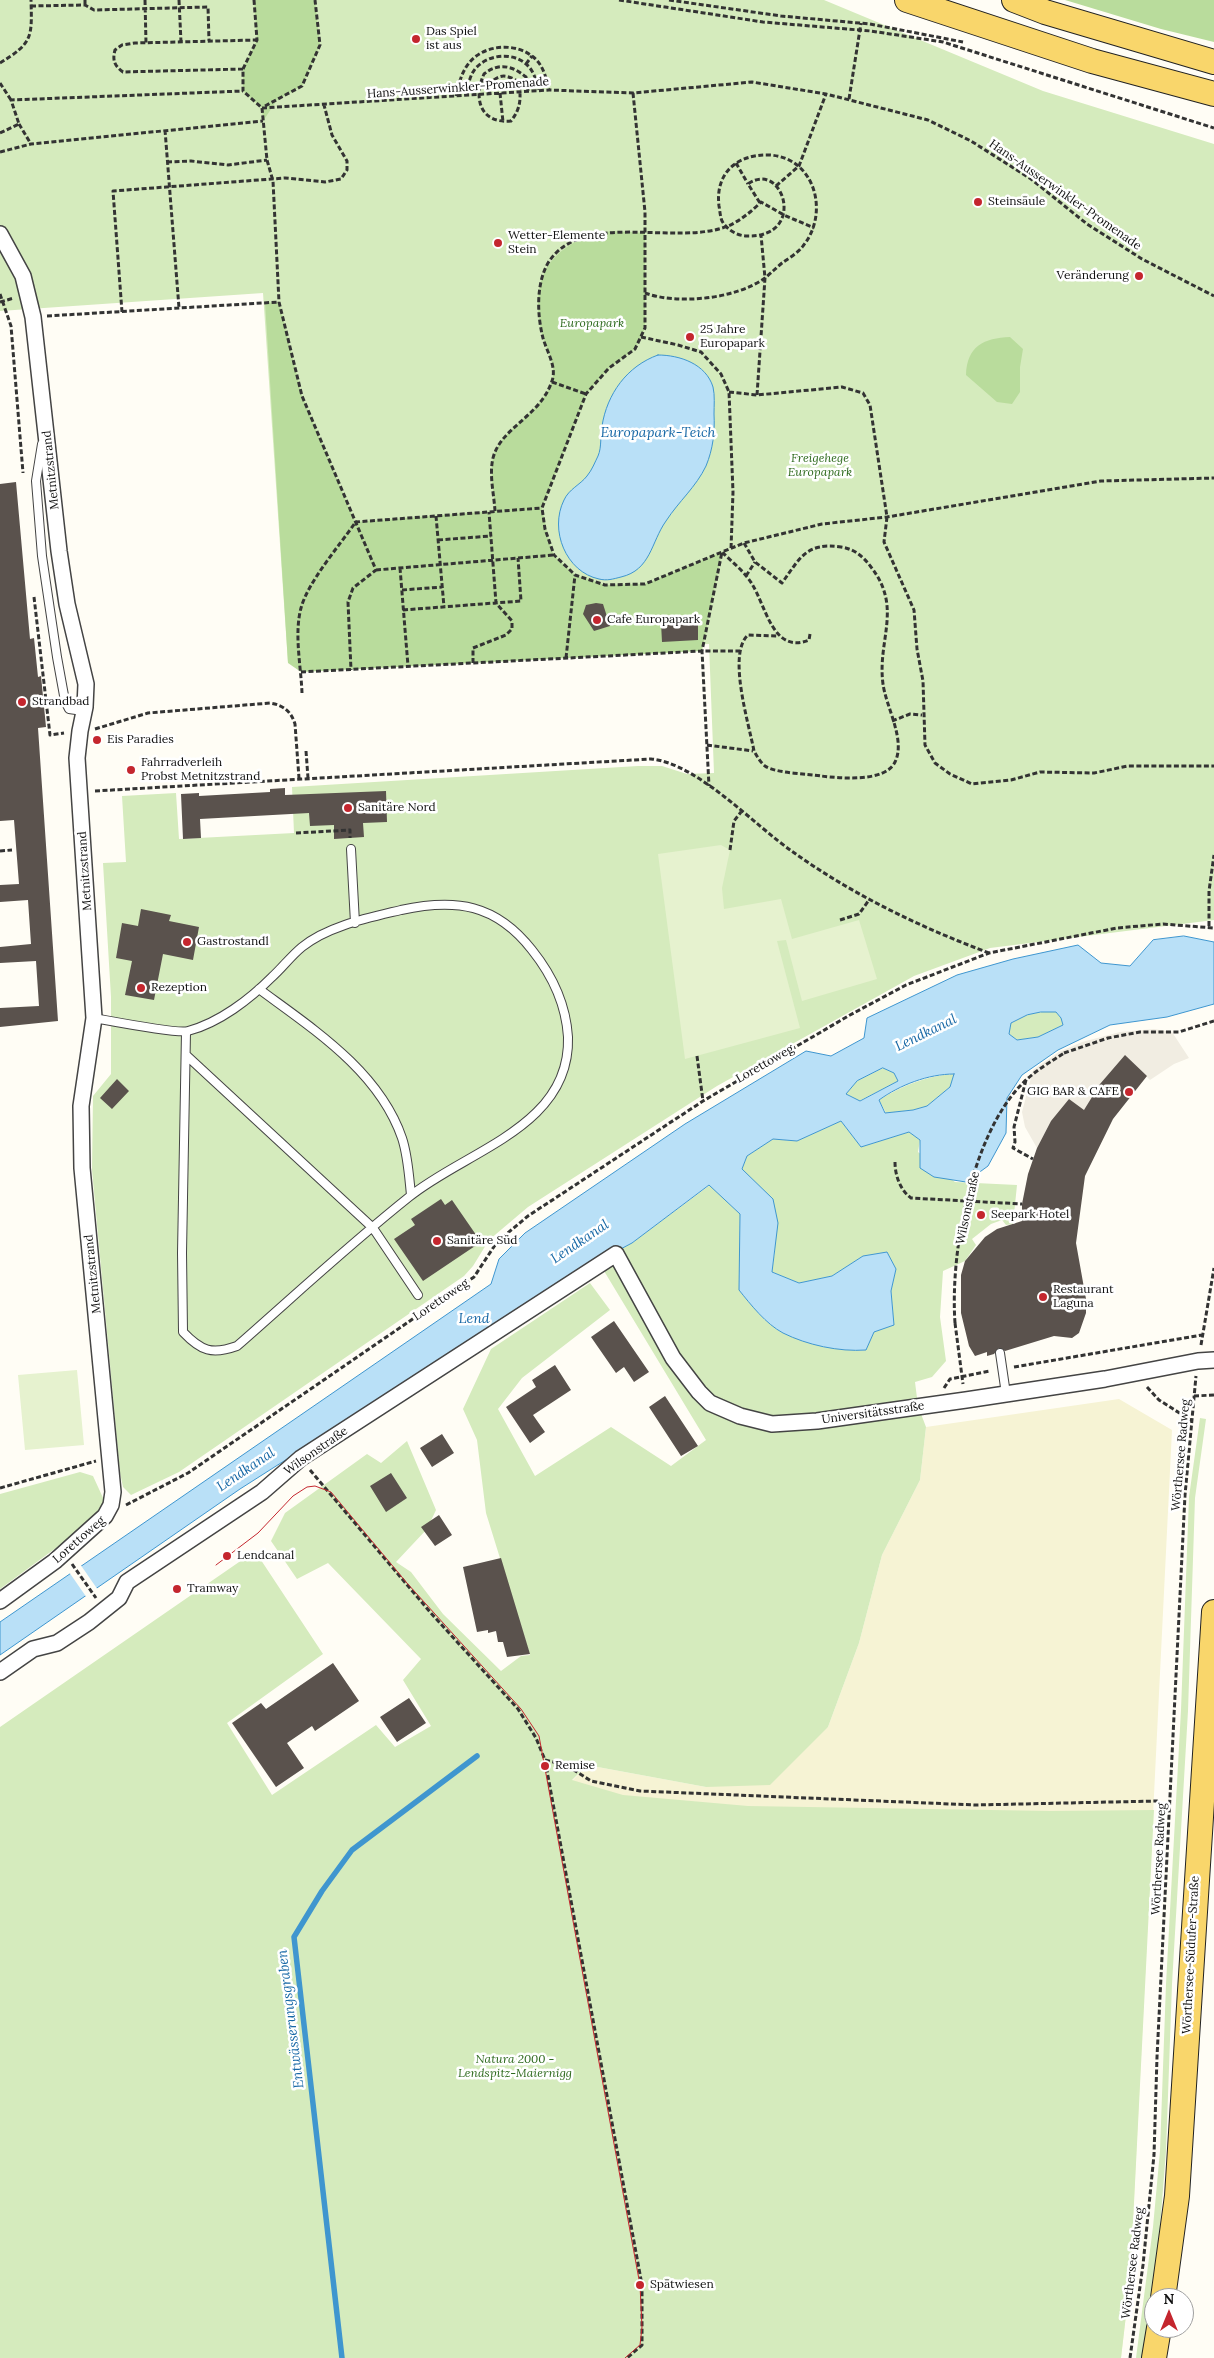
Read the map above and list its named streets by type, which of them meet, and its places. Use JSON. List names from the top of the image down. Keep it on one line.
{"streets":{"main road":["Wörthersee-Südufer-Straße"],"street":["Metnitzstrand","Lorettoweg","Wilsonstraße","Universitätsstraße"],"path":["Hans-Ausserwinkler-Promenade","Wörthersee Radweg"]},"crossings":[["Metnitzstrand","Lorettoweg"],["Wilsonstraße","Universitätsstraße"],["Universitätsstraße","Wörthersee Radweg"]],"water":["Europapark-Teich","Lendkanal","Lend","Entwässerungsgraben"],"parks":["Europapark","Freigehege Europapark","Natura 2000 - Lendspitz-Maiernigg"],"places":["Das Spiel ist aus","Steinsäule","Wetter-Elemente Stein","Veränderung","25 Jahre Europapark","Cafe Europapark","Strandbad","Eis Paradies","Fahrradverleih Probst Metnitzstrand","Sanitäre Nord","Gastrostandl","Rezeption","GIG BAR & CAFE","Seepark Hotel","Sanitäre Süd","Restaurant Laguna","Lendcanal","Tramway","Remise","Spätwiesen"],"north":"top"}
